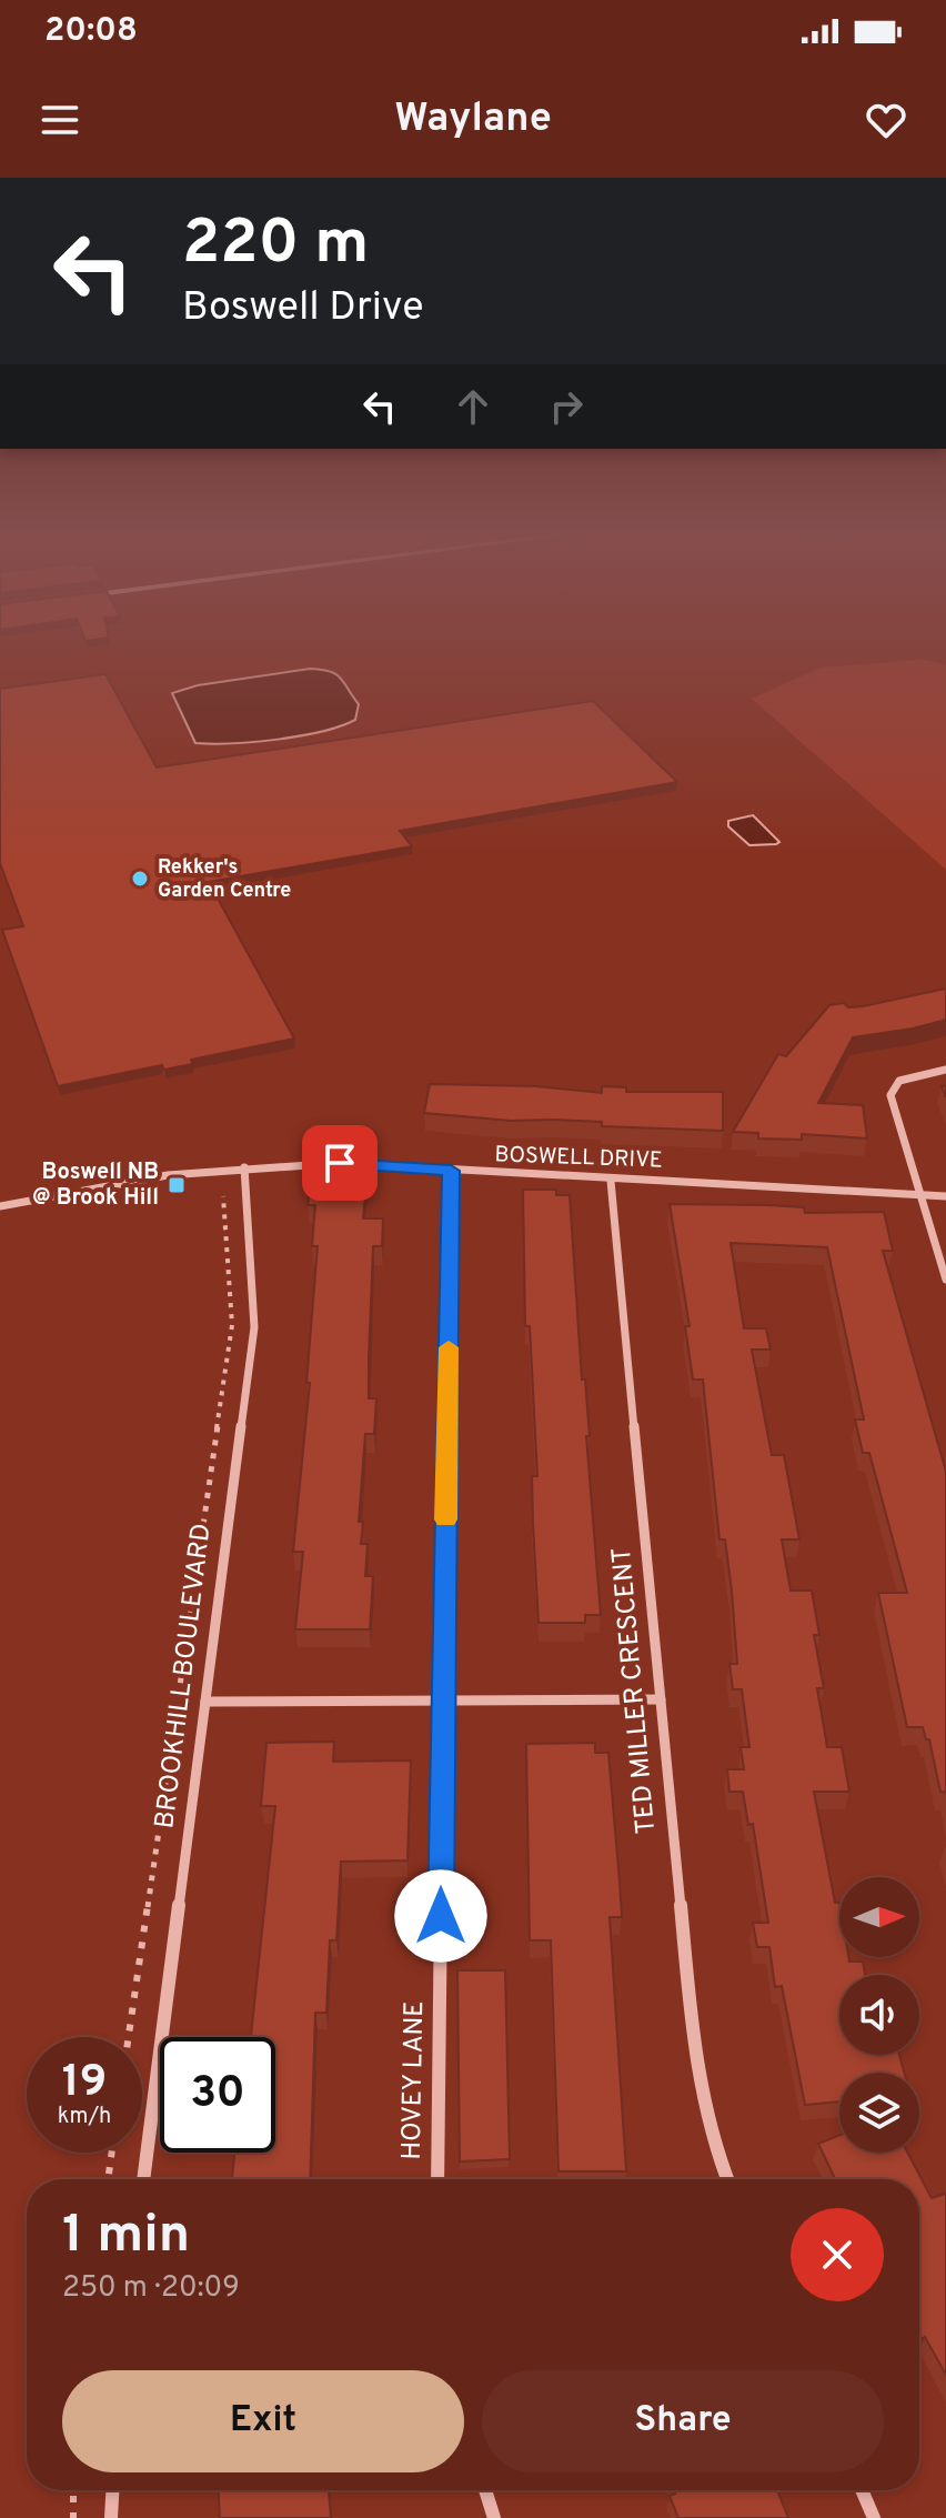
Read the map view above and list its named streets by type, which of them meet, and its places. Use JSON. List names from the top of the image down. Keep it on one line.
{"streets":{"street":["BOSWELL DRIVE","BROOKHILL BOULEVARD","TED MILLER CRESCENT","HOVEY LANE"]},"crossings":[["BOSWELL DRIVE","BROOKHILL BOULEVARD"],["BOSWELL DRIVE","TED MILLER CRESCENT"],["BOSWELL DRIVE","HOVEY LANE"]],"places":{"other":["Rekker's Garden Centre"],"transit":["Boswell NB @ Brook Hill"]},"north":"right","page":{"status":"20:08","header":"Waylane","turn":["220 m","Boswell Drive"],"speed":"19 km/h","limit":"30","heading":["1 min","250 m · 20:09"],"buttons":["Exit","Share"]}}
